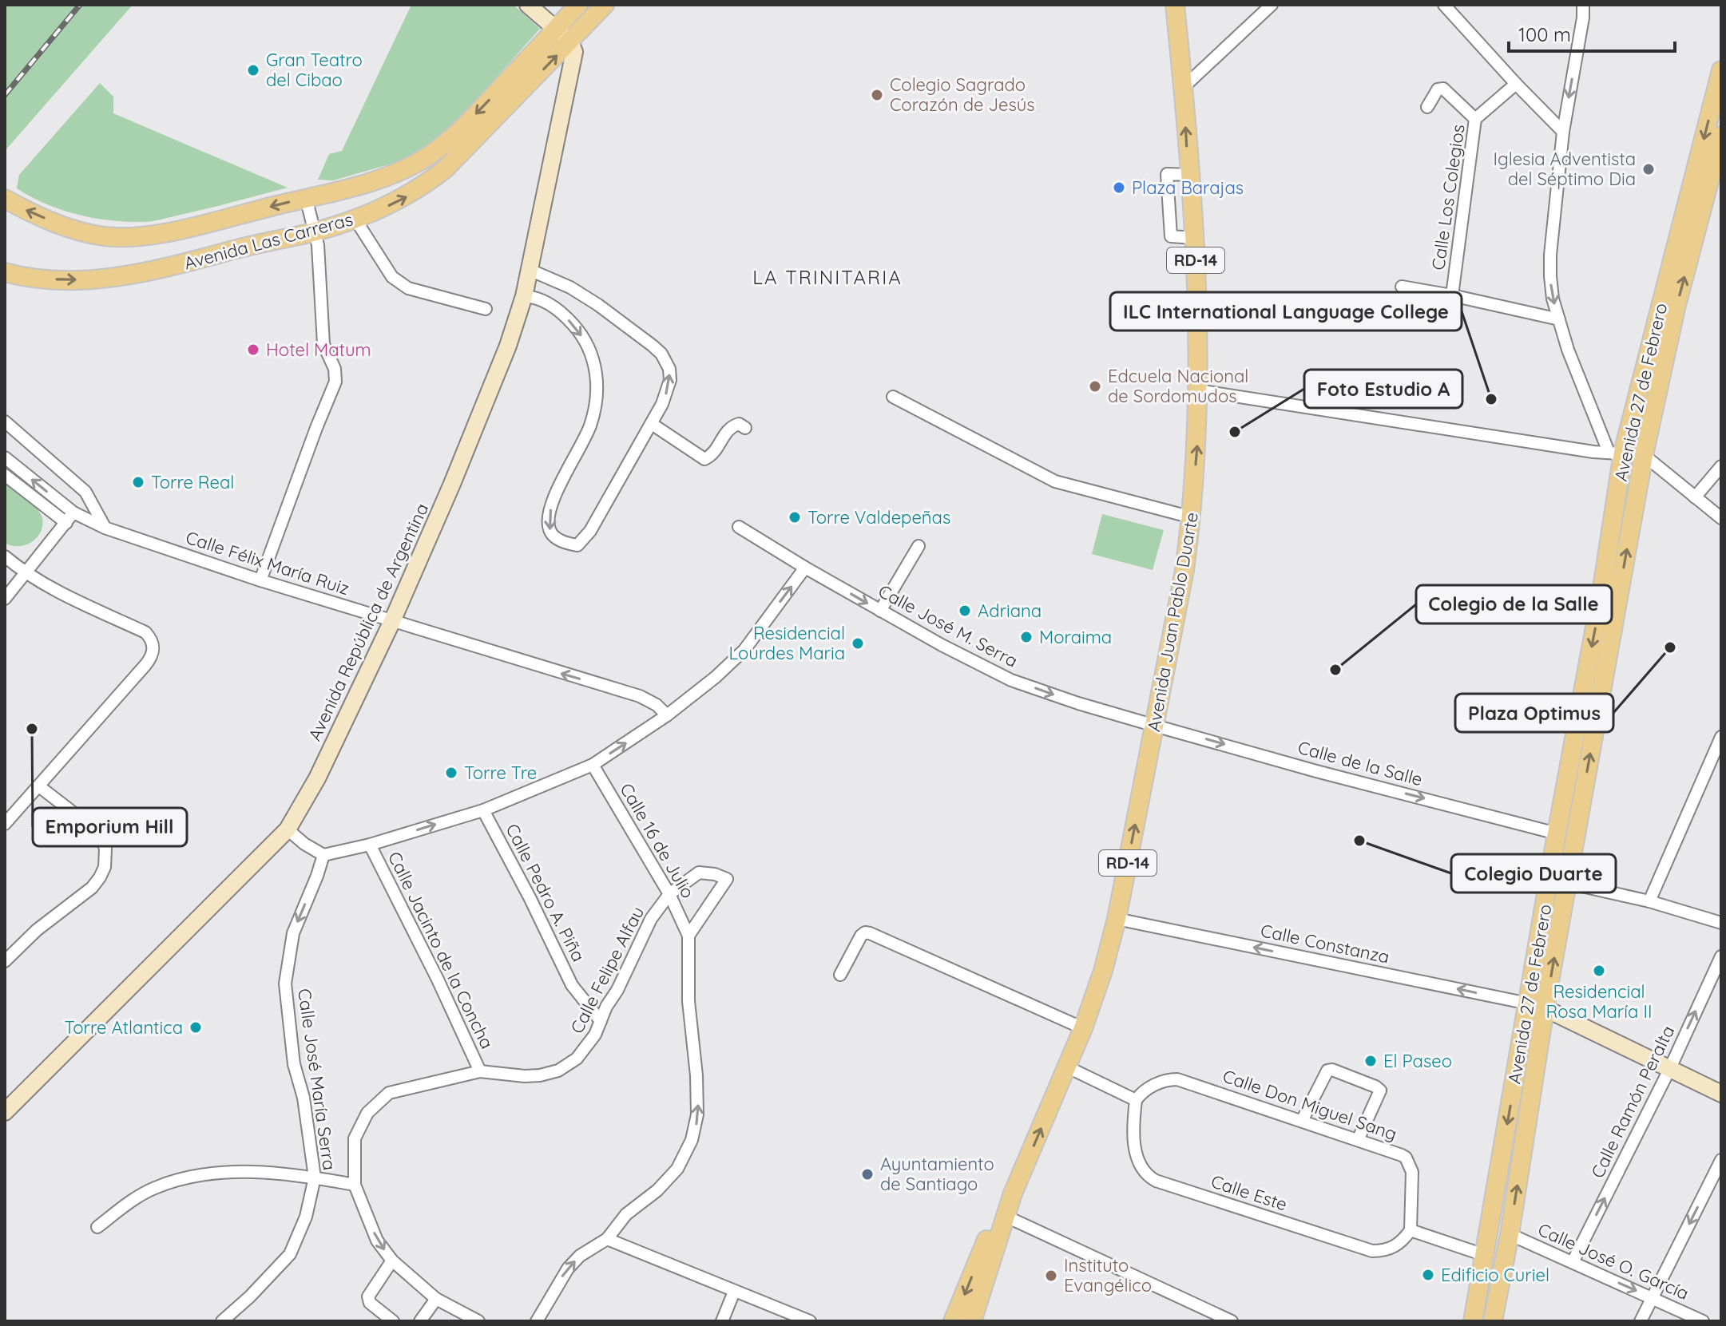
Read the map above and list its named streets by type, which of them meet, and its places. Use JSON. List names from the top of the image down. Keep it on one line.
{"streets":{"main road":["Avenida Las Carreras","RD-14","Avenida 27 de Febrero","Avenida República de Argentina","Avenida Juan Pablo Duarte"],"street":["Calle Los Colegios","Calle Félix María Ruiz","Calle José M. Serra","Calle de la Salle","Calle 16 de Julio","Calle Pedro A. Piña","Calle Constanza","Calle Jacinto de la Concha","Calle Felipe Alfau","Calle José María Serra","Calle Ramón Peralta","Calle Don Miguel Sang","Calle Este","Calle José O. García"]},"crossings":[["Avenida Las Carreras","Avenida República de Argentina"],["Avenida 27 de Febrero","Calle de la Salle"],["Avenida 27 de Febrero","Calle Constanza"],["Avenida 27 de Febrero","Calle José O. García"],["Calle Félix María Ruiz","Avenida República de Argentina"],["Avenida Juan Pablo Duarte","Calle José M. Serra"],["Avenida Juan Pablo Duarte","Calle de la Salle"],["Avenida Juan Pablo Duarte","Calle Constanza"],["Calle José M. Serra","Calle de la Salle"],["Calle 16 de Julio","Calle Felipe Alfau"],["Calle Pedro A. Piña","Calle Felipe Alfau"],["Calle Jacinto de la Concha","Calle Felipe Alfau"],["Calle Ramón Peralta","Calle José O. García"],["Calle Don Miguel Sang","Calle Este"]],"one_way":["Calle José M. Serra","Calle de la Salle","Calle Constanza","Calle José María Serra","Calle José O. García"],"districts":["LA TRINITARIA"],"places":["Gran Teatro del Cibao","Colegio Sagrado Corazón de Jesús","Iglesia Adventista del Séptimo Dia","Plaza Barajas","Hotel Matum","Edcuela Nacional de Sordomudos","ILC International Language College","Foto Estudio A","Torre Real","Torre Valdepeñas","Adriana","Moraima","Residencial Lourdes Maria","Plaza Optimus","Colegio de la Salle","Emporium Hill","Torre Tre","Colegio Duarte","Residencial Rosa María II","Torre Atlantica","El Paseo","Ayuntamiento de Santiago","Edificio Curiel","Instituto Evangélico"],"scale_bar":"100 m"}
